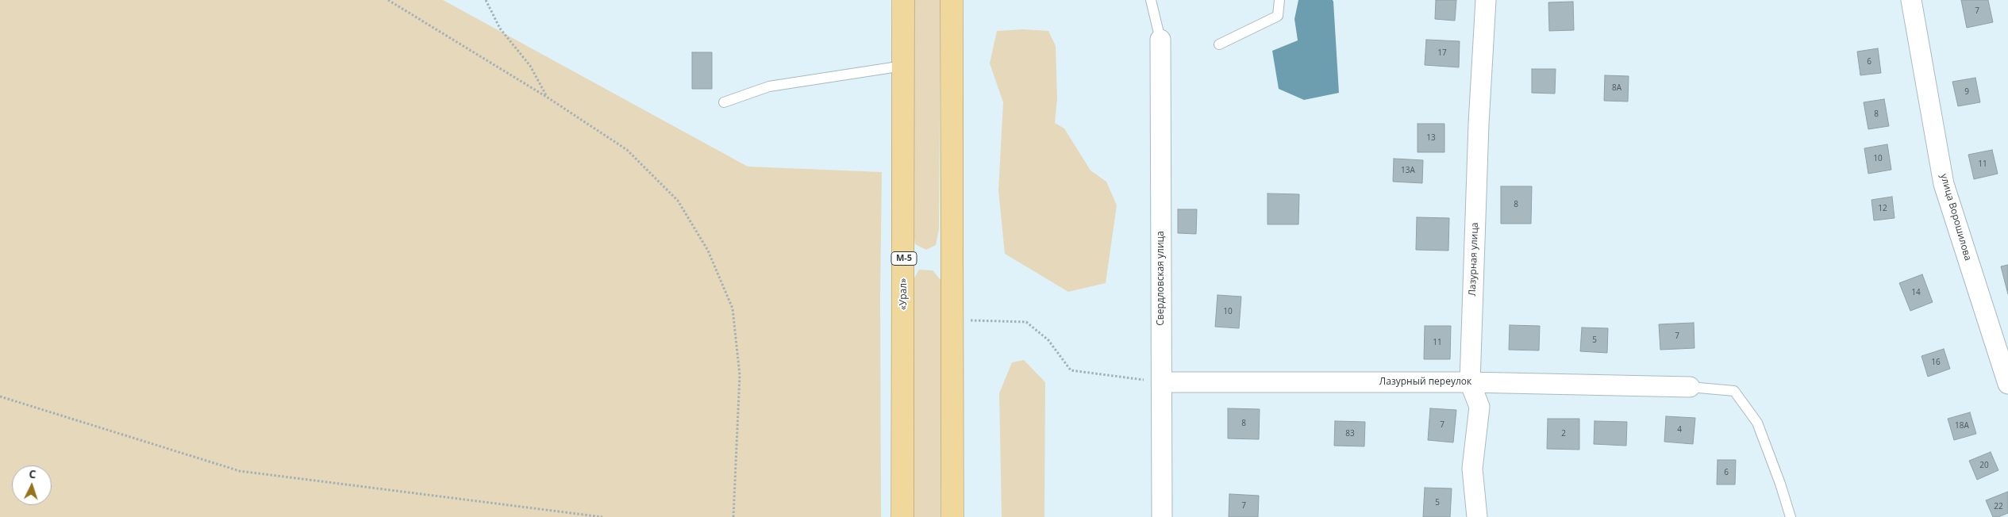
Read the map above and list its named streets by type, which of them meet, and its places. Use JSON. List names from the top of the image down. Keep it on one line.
{"streets":{"main road":["М-5","«Урал»"],"street":["улица Ворошилова","Лазурная улица","Свердловская улица","Лазурный переулок"]},"crossings":[["Лазурная улица","Лазурный переулок"],["Свердловская улица","Лазурный переулок"]],"house_numbers":["7","17","6","8А","9","8","13","10","11","13А","8","12","14","10","7","5","11","16","8","7","18А","4","83","2","20","6","5","7","22"],"north":"top"}
